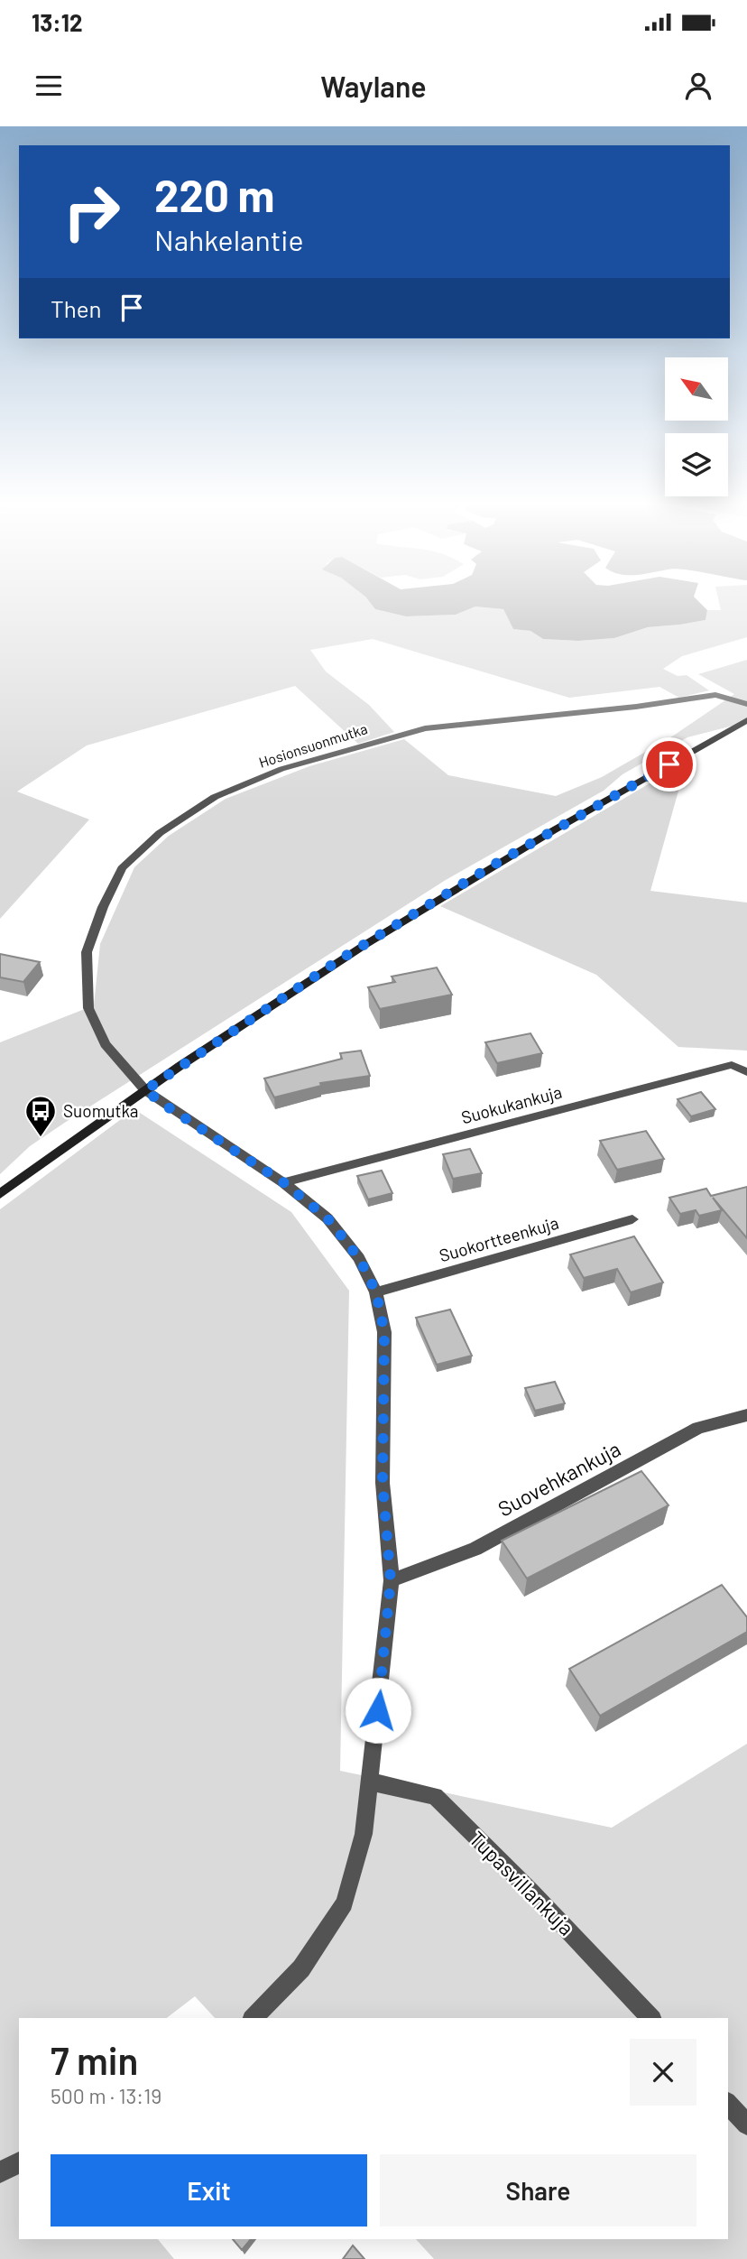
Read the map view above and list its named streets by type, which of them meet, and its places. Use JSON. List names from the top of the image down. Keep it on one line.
{"streets":{"street":["Hosionsuonmutka","Suokukankuja","Suokortteenkuja","Suovehkankuja","Tupasvillankuja"]},"crossings":[["Hosionsuonmutka","Suokukankuja"],["Hosionsuonmutka","Suokortteenkuja"],["Hosionsuonmutka","Suovehkankuja"],["Hosionsuonmutka","Tupasvillankuja"]],"places":{"bus stop":["Suomutka"]},"north":"top left","page":{"status":"13:12","header":"Waylane","turn":["220 m","Nahkelantie"],"then":"Then","heading":["7 min","500 m · 13:19"],"buttons":["Exit","Share"]}}
